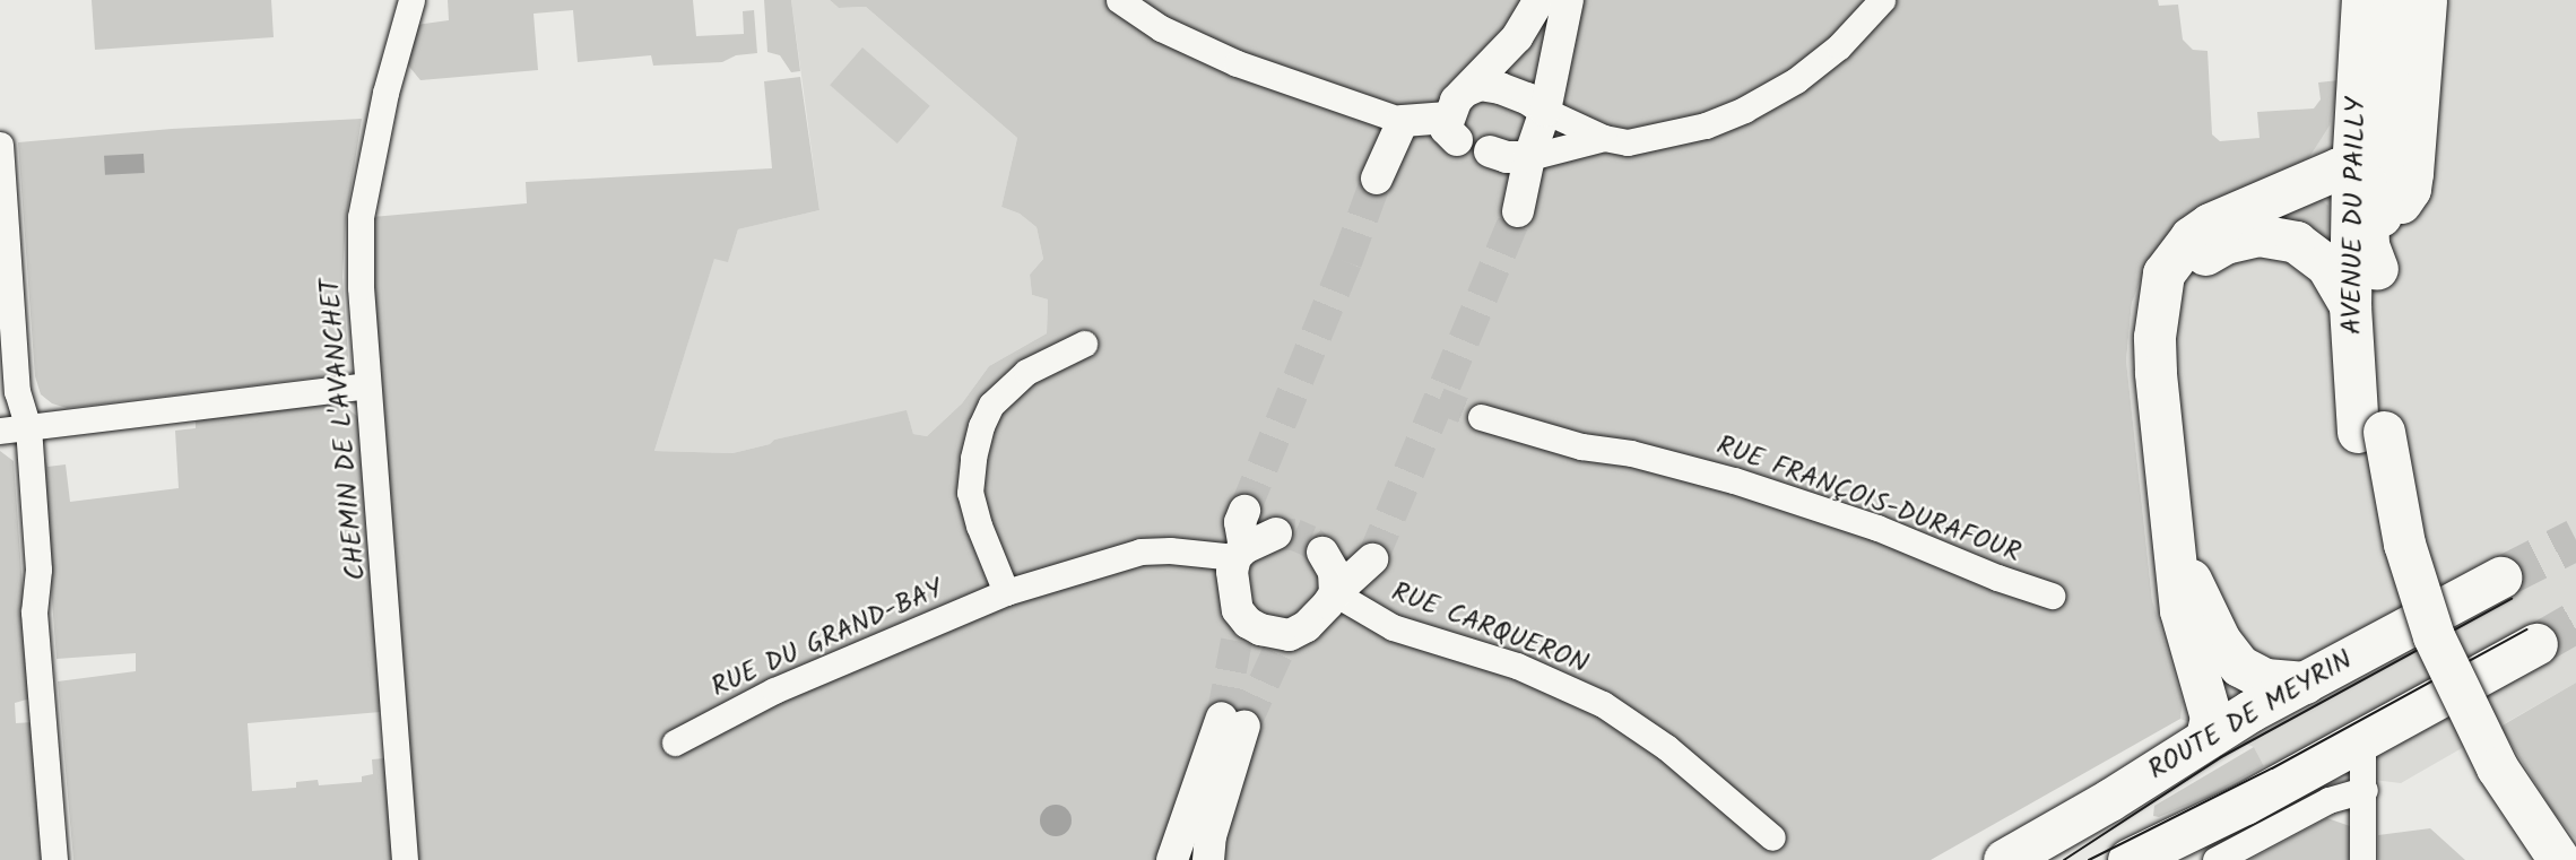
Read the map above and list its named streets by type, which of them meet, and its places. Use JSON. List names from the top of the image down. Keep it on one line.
{"streets":{"main road":["AVENUE DU PAILLY","ROUTE DE MEYRIN"],"street":["CHEMIN DE L'AVANCHET","RUE FRANÇOIS-DURAFOUR","RUE CARQUERON","RUE DU GRAND-BAY"]}}
